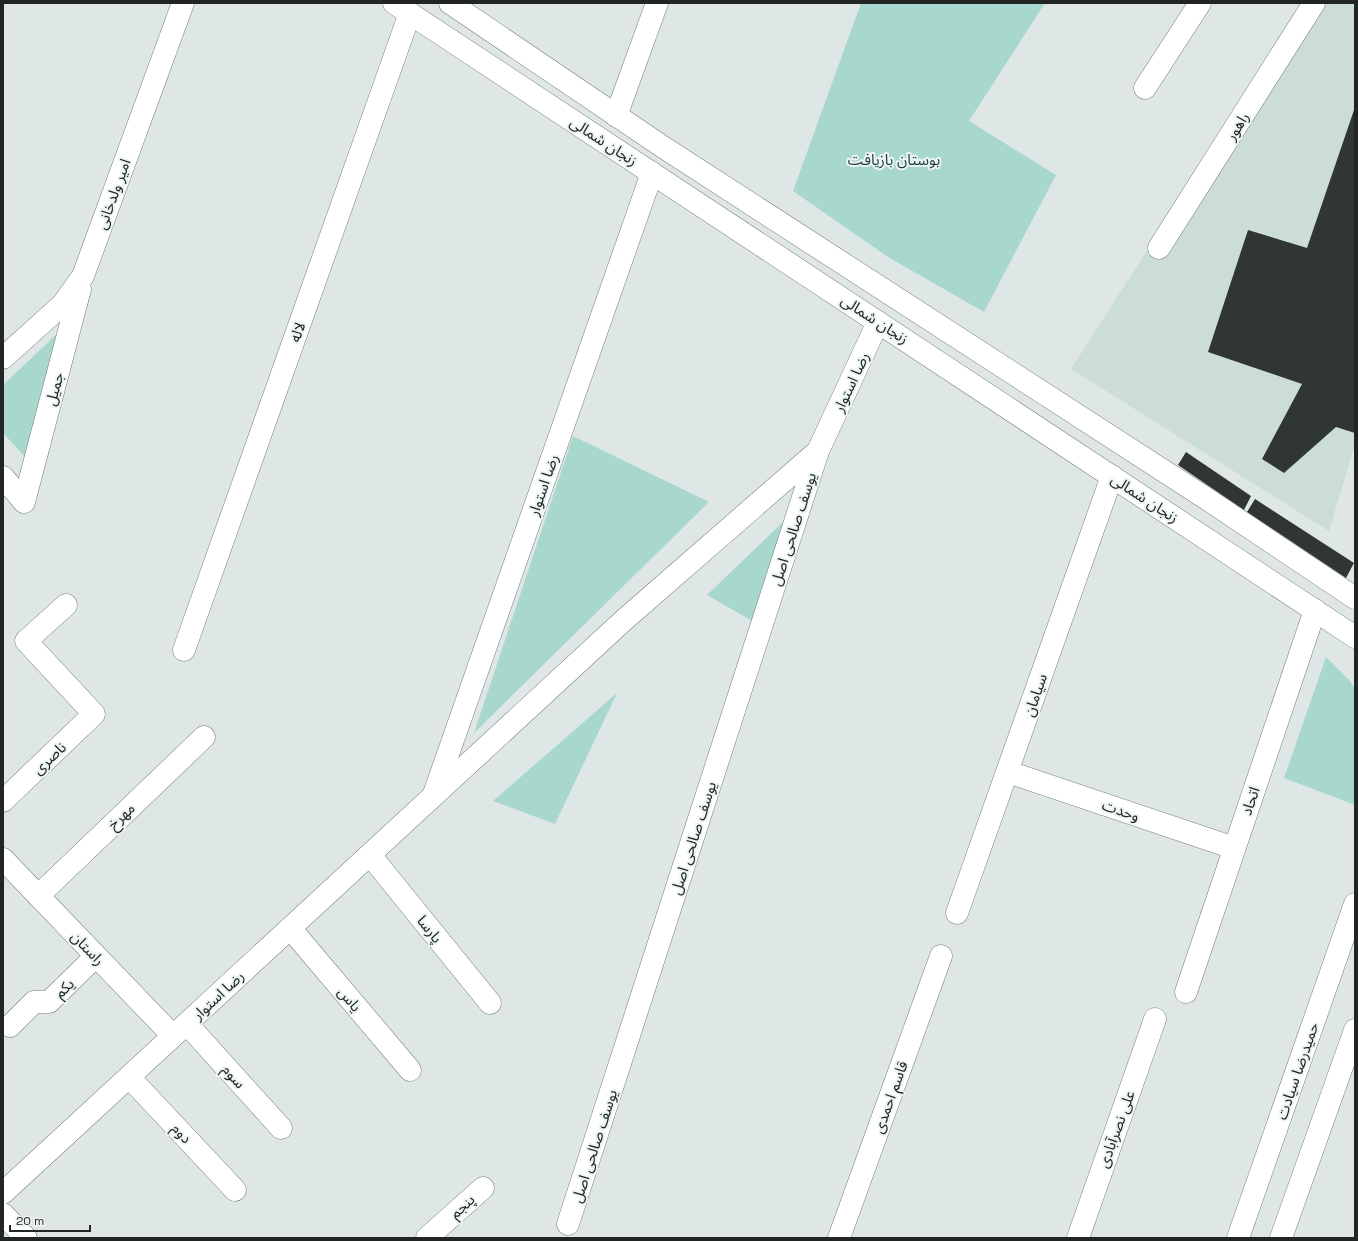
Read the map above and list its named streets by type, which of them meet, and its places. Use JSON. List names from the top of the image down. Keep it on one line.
{"streets":{"street":["راهور","زنجان شمالی","امیر ولدخانی","لاله","رضا استوار","جمیل","یوسف صالحی اصل","سیامان","ناصری","اتحاد","وحدت","مهرخ","پارسا","راستان","یکم","یاس","حمیدرضا سیادت","سوم","قاسم احمدی","علی نصرآبادی","دوم","پنجم"]},"crossings":[["زنجان شمالی","لاله"],["زنجان شمالی","رضا استوار"],["زنجان شمالی","سیامان"],["زنجان شمالی","اتحاد"],["امیر ولدخانی","جمیل"],["رضا استوار","یوسف صالحی اصل"],["رضا استوار","پارسا"],["رضا استوار","راستان"],["رضا استوار","یاس"],["رضا استوار","سوم"],["رضا استوار","دوم"],["سیامان","وحدت"],["اتحاد","وحدت"],["مهرخ","راستان"],["راستان","یکم"],["راستان","سوم"]],"parks":["بوستان بازیافت"],"scale_bar":"20 m"}
